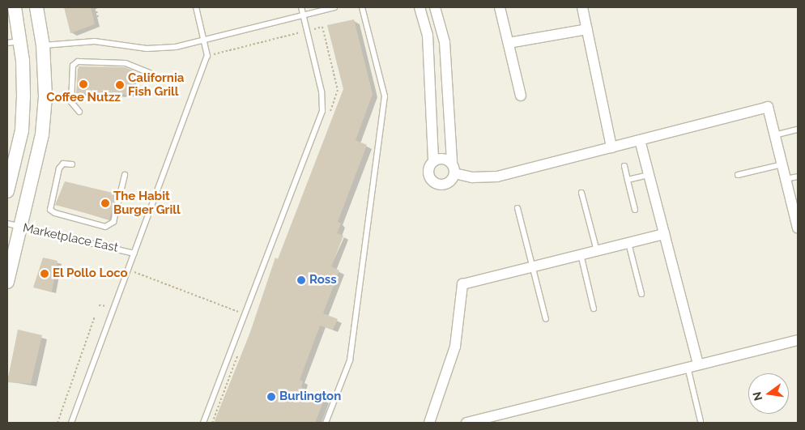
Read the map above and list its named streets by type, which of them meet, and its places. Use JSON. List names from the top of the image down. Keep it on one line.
{"streets":{"lane":["Marketplace East"]},"places":["Coffee Nutzz","California Fish Grill","The Habit Burger Grill","El Pollo Loco","Ross","Burlington"],"north":"left"}
